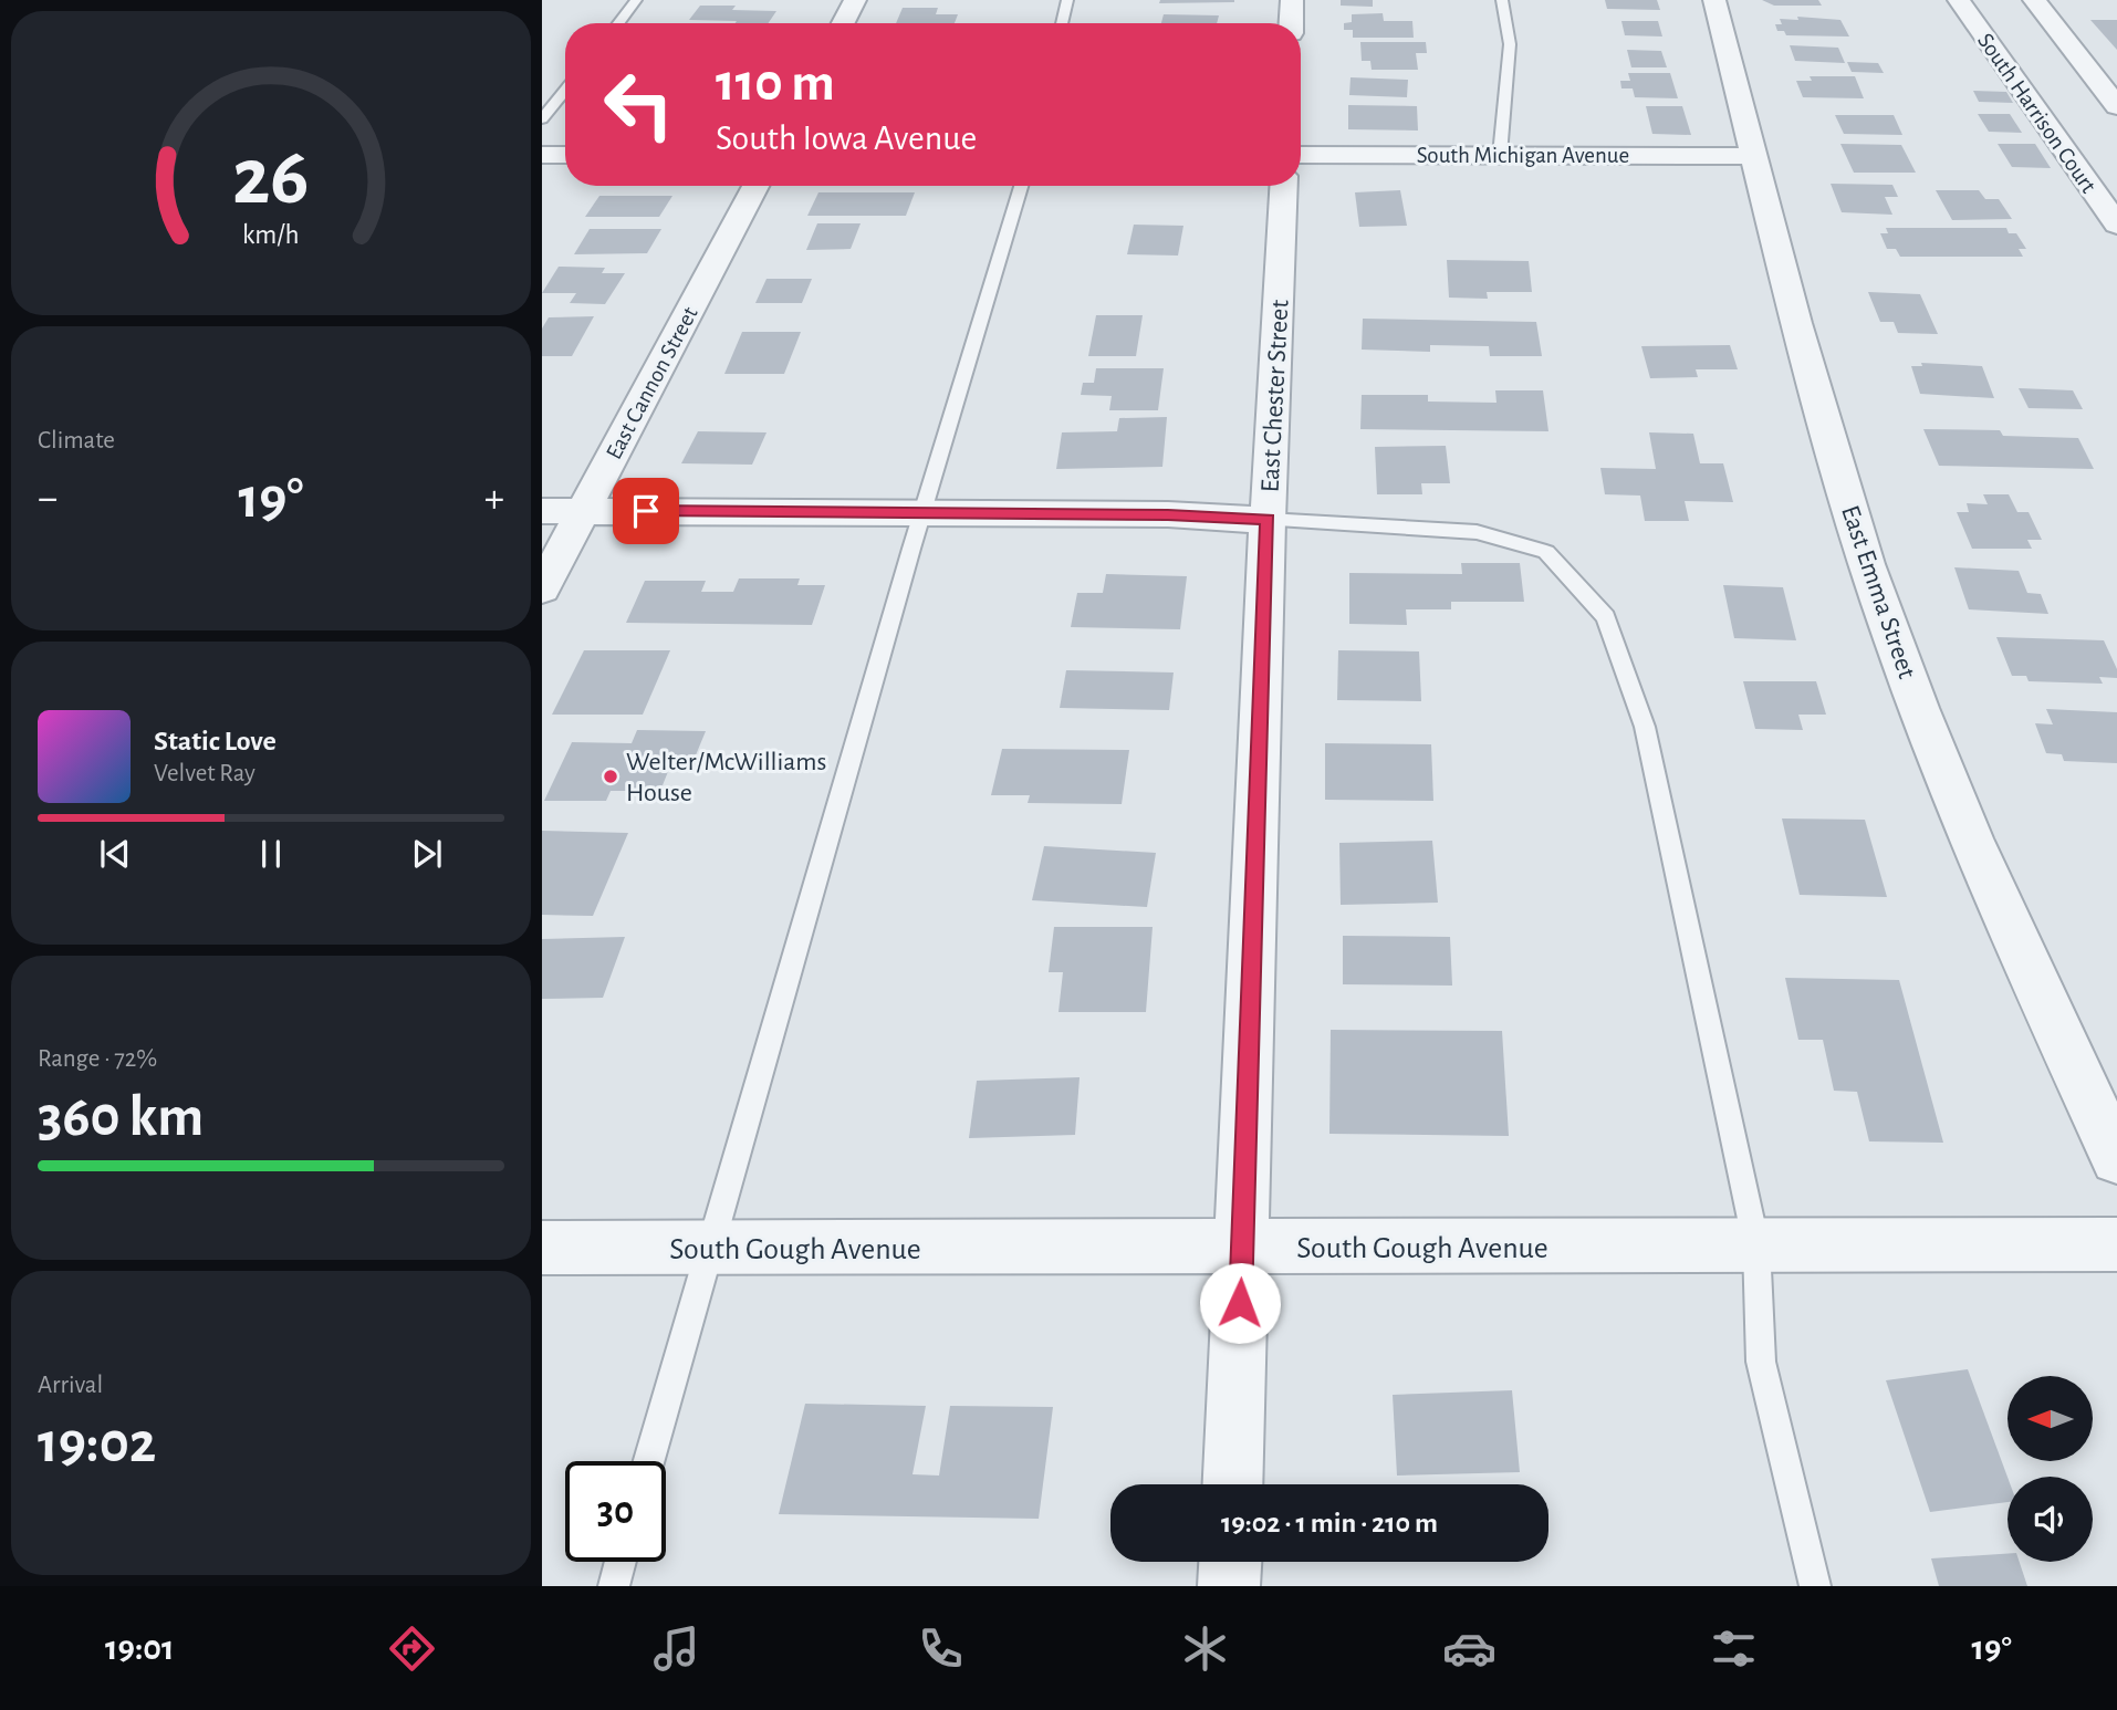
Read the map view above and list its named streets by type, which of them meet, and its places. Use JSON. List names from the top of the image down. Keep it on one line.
{"streets":{"street":["South Harrison Court","South Michigan Avenue","East Cannon Street","East Chester Street","East Emma Street","South Gough Avenue"]},"crossings":[["South Michigan Avenue","East Emma Street"],["East Chester Street","South Gough Avenue"]],"places":["Welter/McWilliams House"],"north":"left","page":{"turn":["110 m","South Iowa Avenue"],"tile":["Climate",["Range · 72%","360 km"],["Arrival","19:02"]],"heat":["−","19°","+"],"song":["Static Love","Velvet Ray"],"limit":"30","trip":"19:02 · 1 min · 210 m","tabs":["19:01","19°"],"gauge":["26","km/h"]}}
